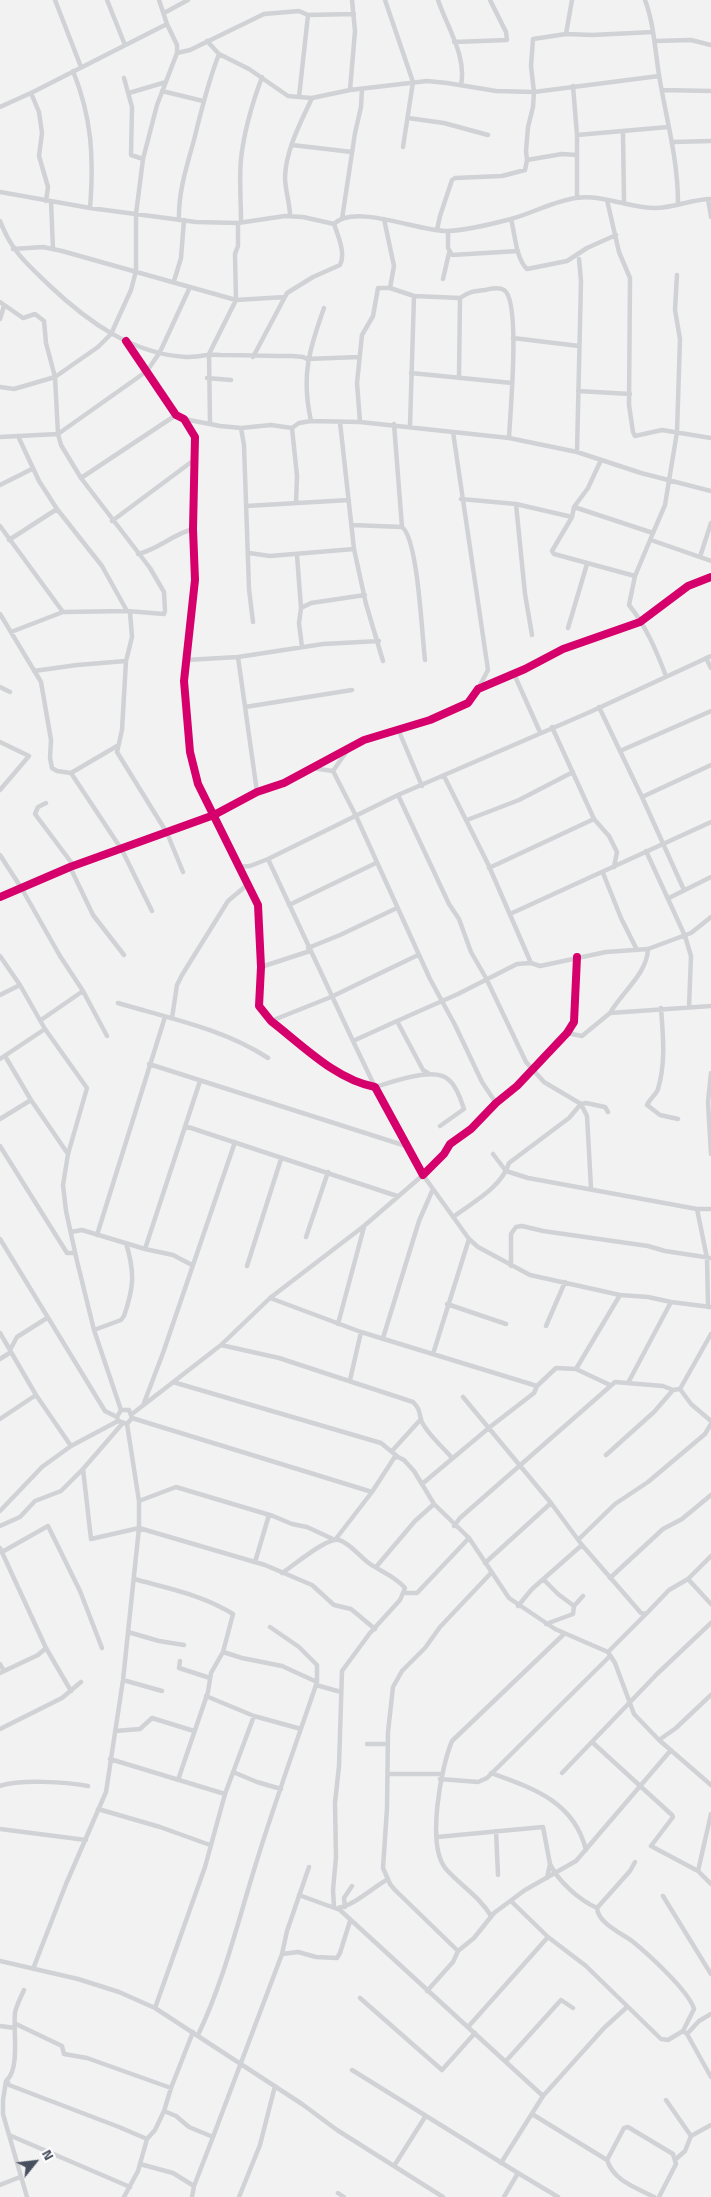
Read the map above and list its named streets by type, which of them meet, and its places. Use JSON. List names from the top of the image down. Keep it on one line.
{"north":"top right"}
